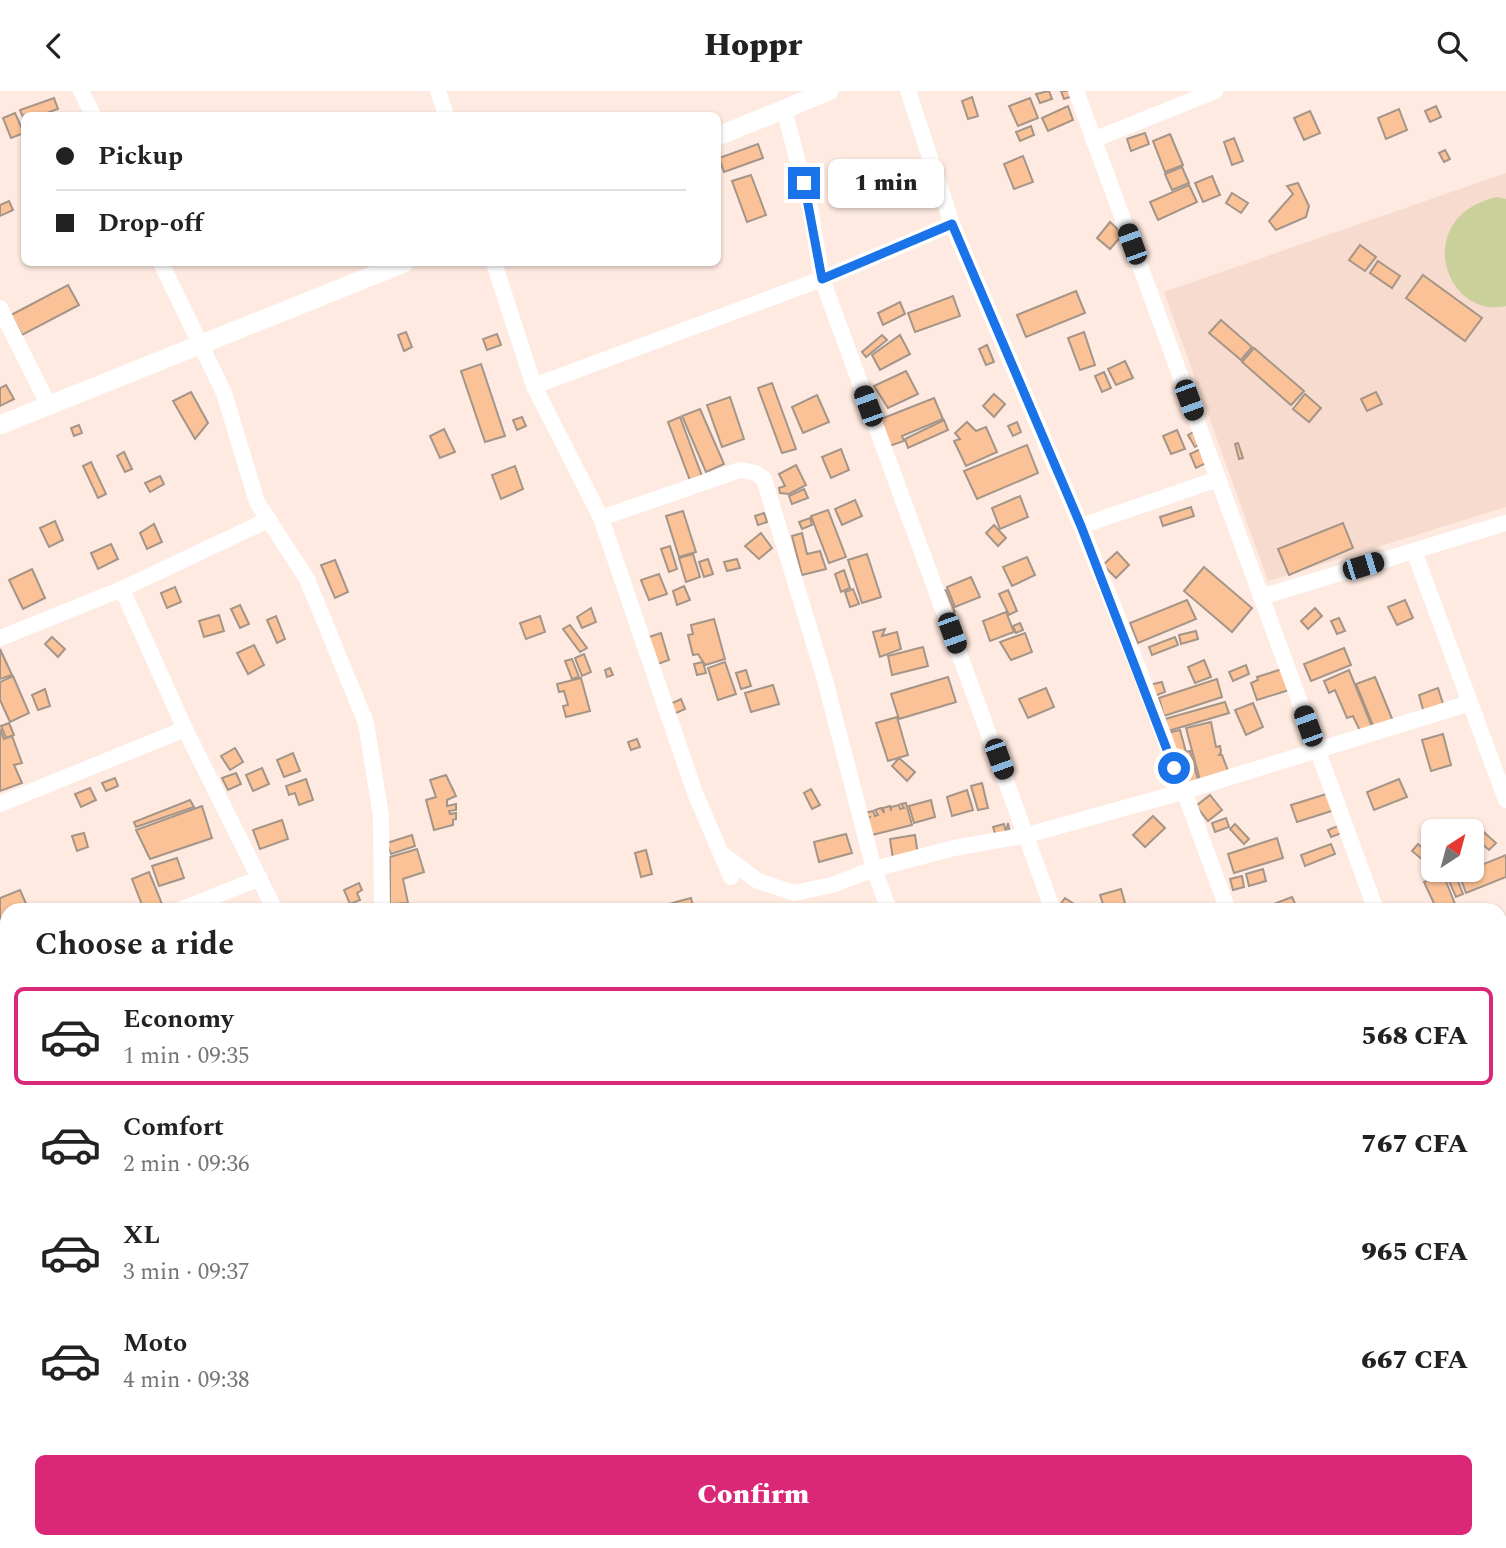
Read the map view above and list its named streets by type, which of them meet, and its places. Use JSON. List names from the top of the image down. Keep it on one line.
{"north":"top right","page":{"header":"Hoppr","banner":["Pickup","Drop-off"],"bubble":"1 min","heading":"Choose a ride","list":[{"name":"Economy","note":"1 min · 09:35","value":"568 CFA"},{"name":"Comfort","note":"2 min · 09:36","value":"767 CFA"},{"name":"XL","note":"3 min · 09:37","value":"965 CFA"},{"name":"Moto","note":"4 min · 09:38","value":"667 CFA"}],"buttons":"Confirm"}}
